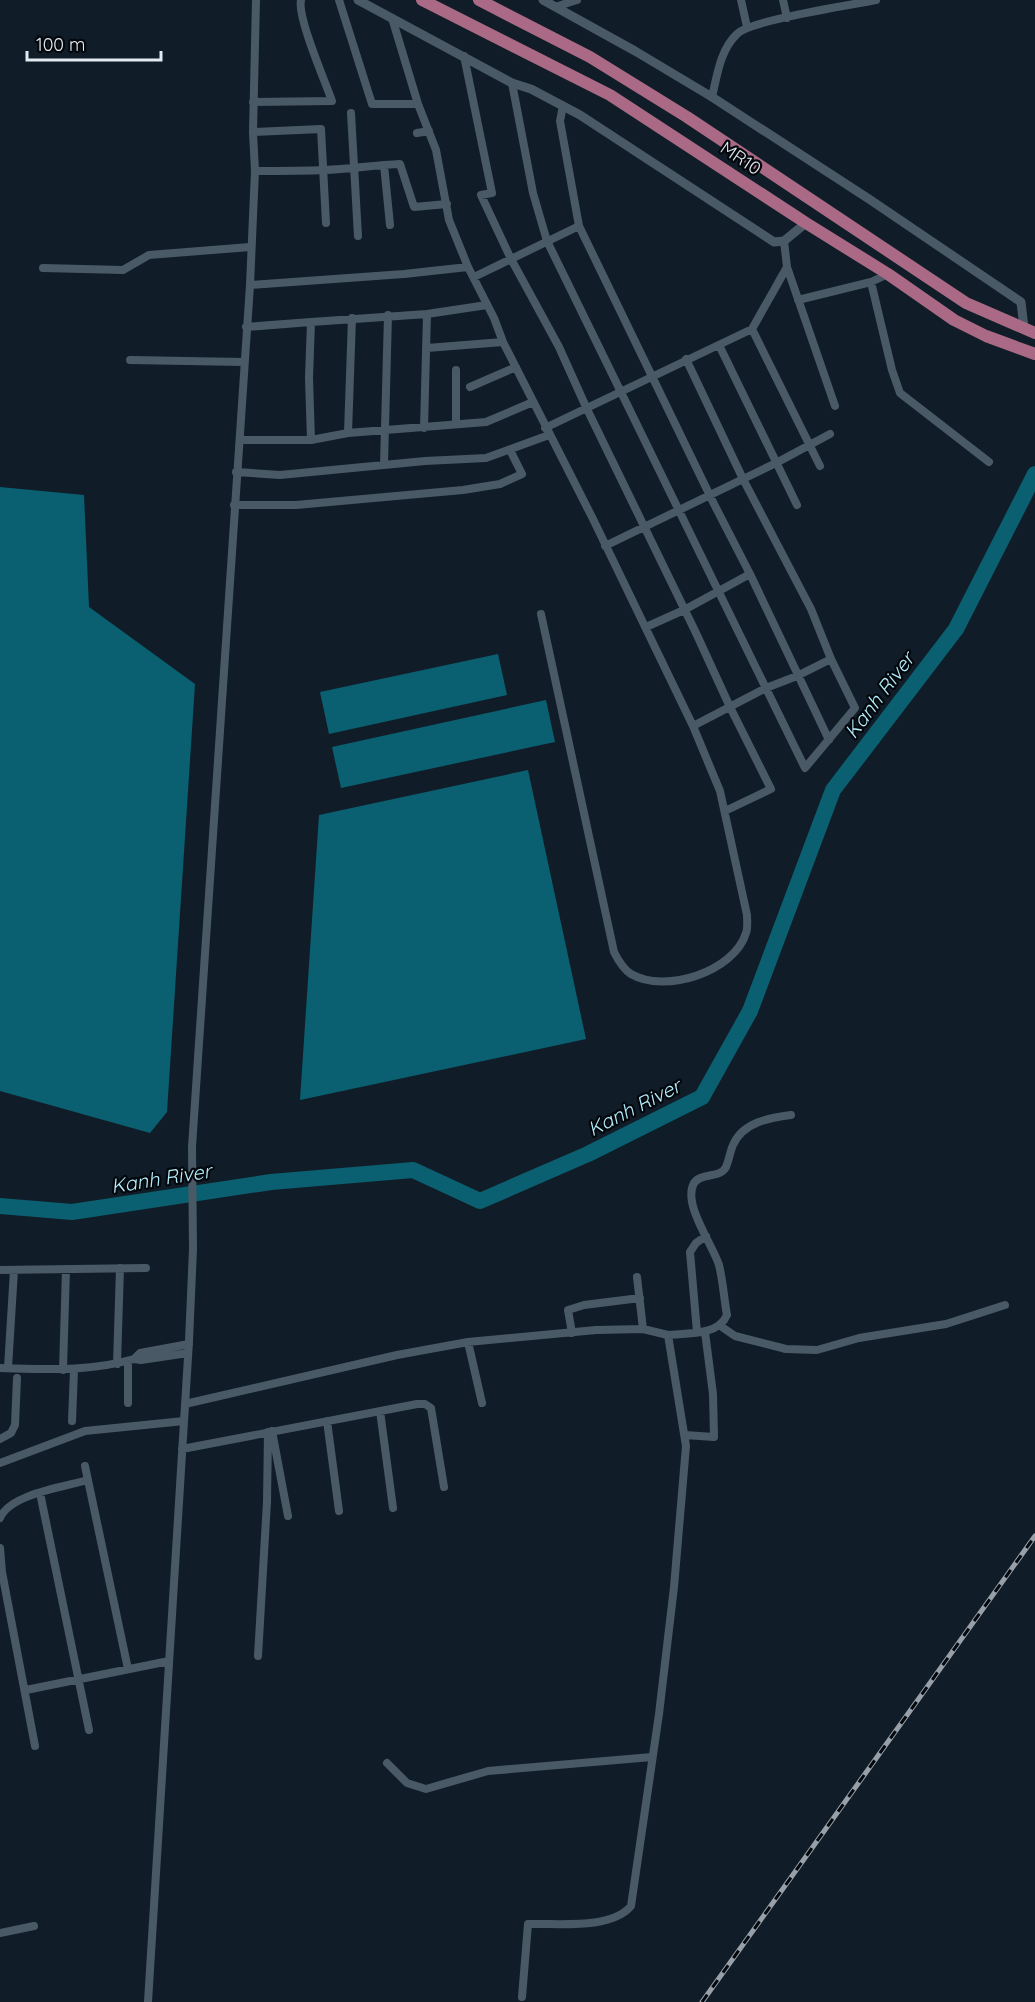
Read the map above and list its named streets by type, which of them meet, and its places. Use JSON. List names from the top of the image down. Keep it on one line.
{"streets":{"main road":["MR10"]},"water":["Kanh River"],"scale_bar":"100 m"}
